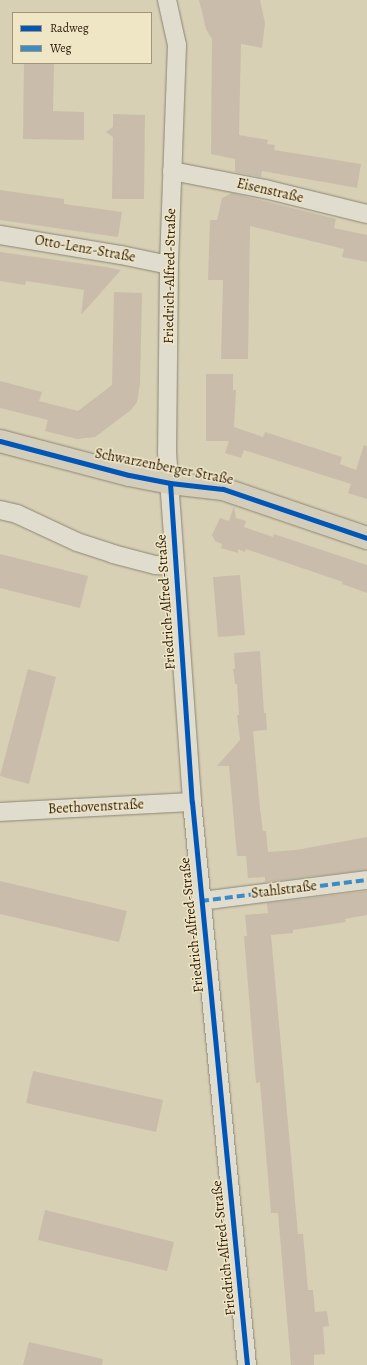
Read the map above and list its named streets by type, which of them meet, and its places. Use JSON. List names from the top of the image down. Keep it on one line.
{"streets":{"main road":["Schwarzenberger Straße"],"street":["Eisenstraße","Otto-Lenz-Straße","Friedrich-Alfred-Straße","Beethovenstraße","Stahlstraße"]},"crossings":[["Eisenstraße","Friedrich-Alfred-Straße"],["Otto-Lenz-Straße","Friedrich-Alfred-Straße"],["Friedrich-Alfred-Straße","Schwarzenberger Straße"],["Friedrich-Alfred-Straße","Beethovenstraße"],["Friedrich-Alfred-Straße","Stahlstraße"]],"legend":["Radweg","Weg"]}
